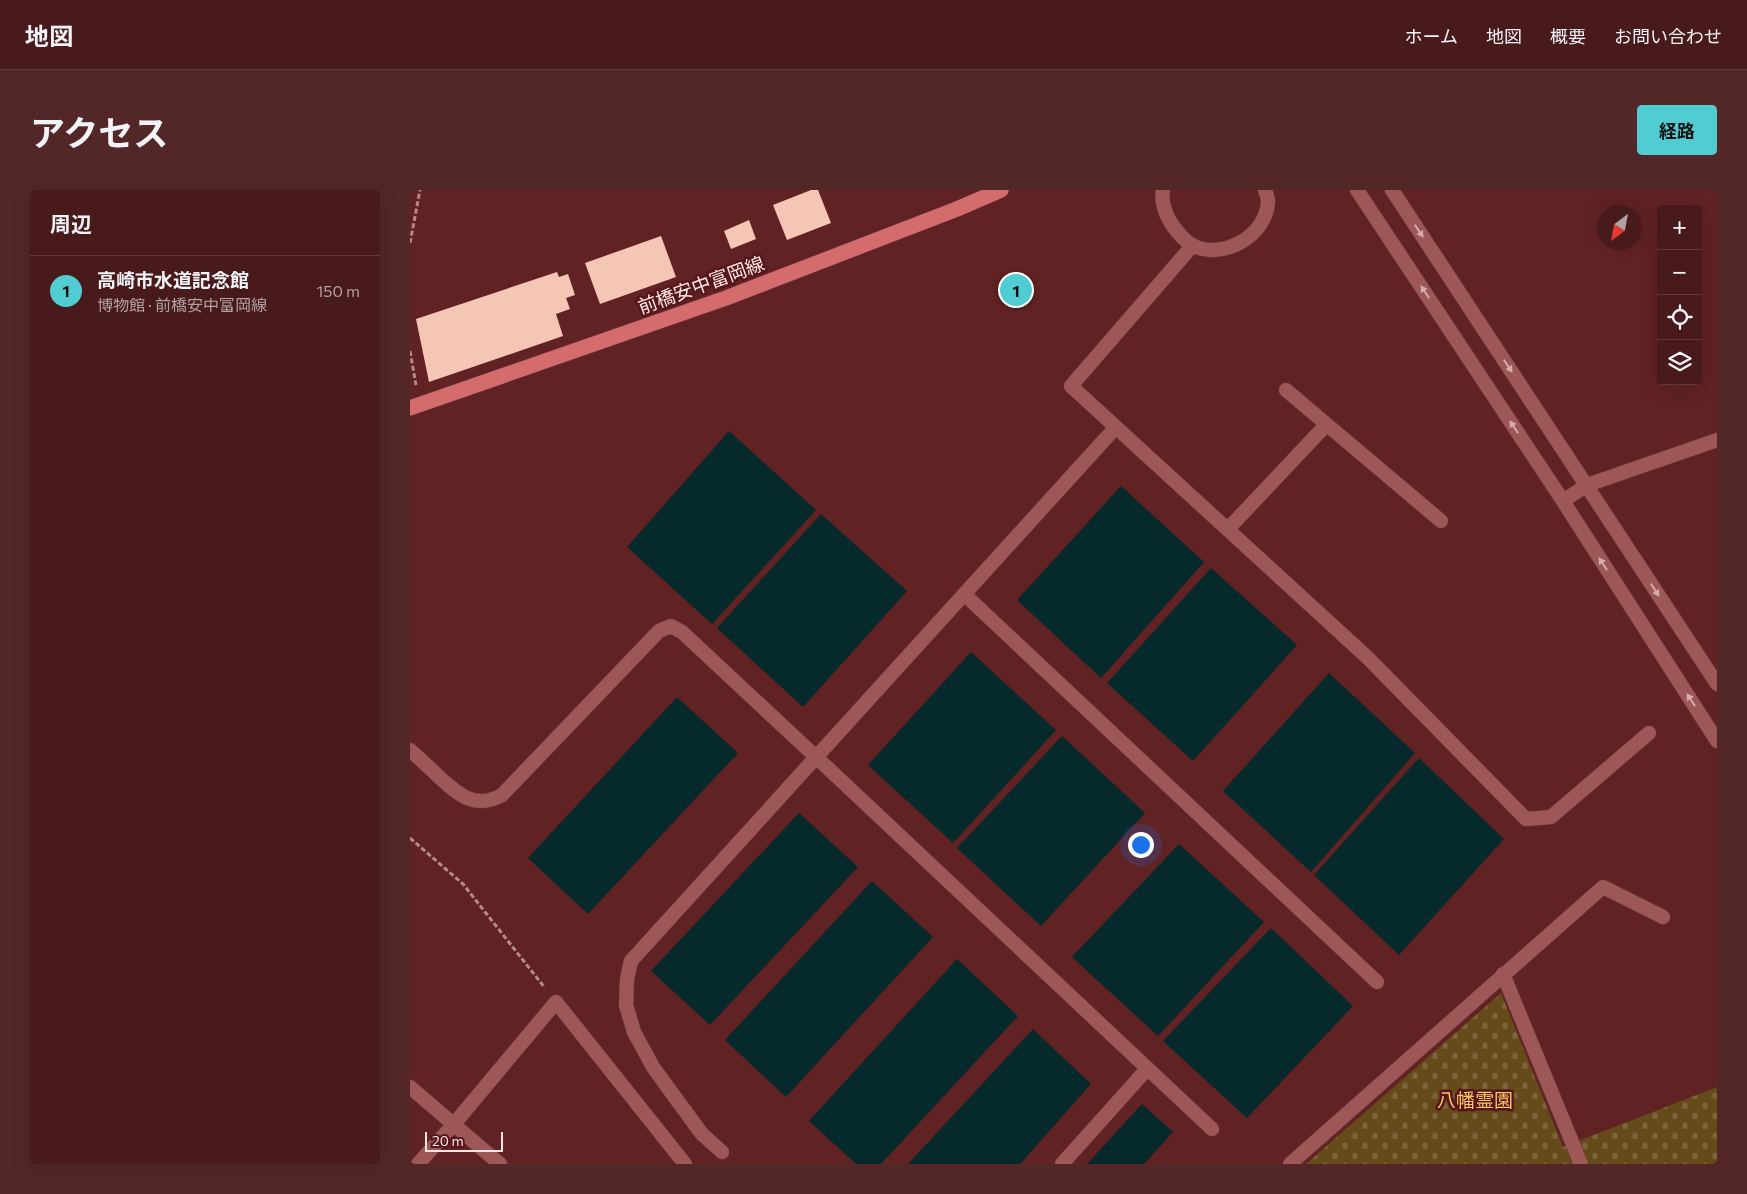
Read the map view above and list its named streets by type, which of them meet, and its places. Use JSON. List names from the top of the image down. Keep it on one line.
{"streets":{"main road":["前橋安中富岡線"]},"parks":["八幡霊園"],"scale_bar":"20 m","north":"bottom left","page":{"header":"地図","nav":["ホーム","地図","概要","お問い合わせ"],"title":"アクセス","buttons":"経路","heading":"周辺","map_buttons":["+","−"],"list":[{"mark":"1","name":"高崎市水道記念館","note":"博物館 · 前橋安中富岡線","value":"150 m"}],"pins":"1","scale":"20 m"}}
